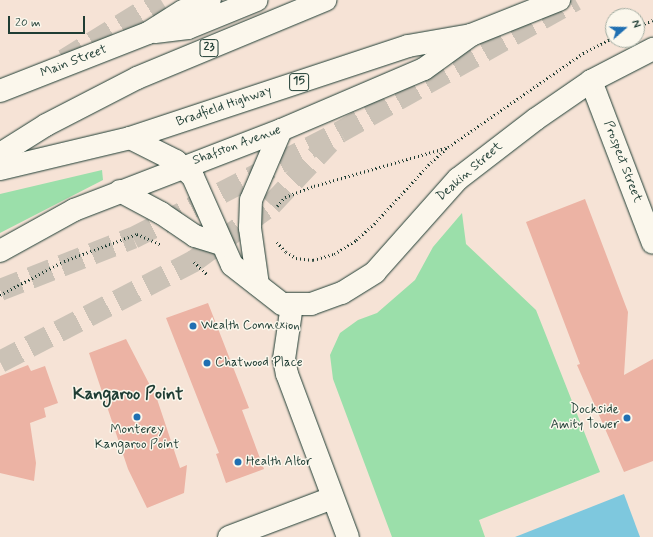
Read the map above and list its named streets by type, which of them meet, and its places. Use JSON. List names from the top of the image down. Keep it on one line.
{"streets":{"main road":["23","Main Street","15","Bradfield Highway","Shafston Avenue","Prospect Street","Deakin Street"]},"crossings":[["Bradfield Highway","Shafston Avenue"],["Bradfield Highway","Deakin Street"],["Shafston Avenue","Deakin Street"],["Prospect Street","Deakin Street"]],"districts":["Kangaroo Point"],"places":["Wealth Connexion","Chatwood Place","Monterey Kangaroo Point","Dockside Amity Tower","Health Altor"],"scale_bar":"20 m","north":"right"}
